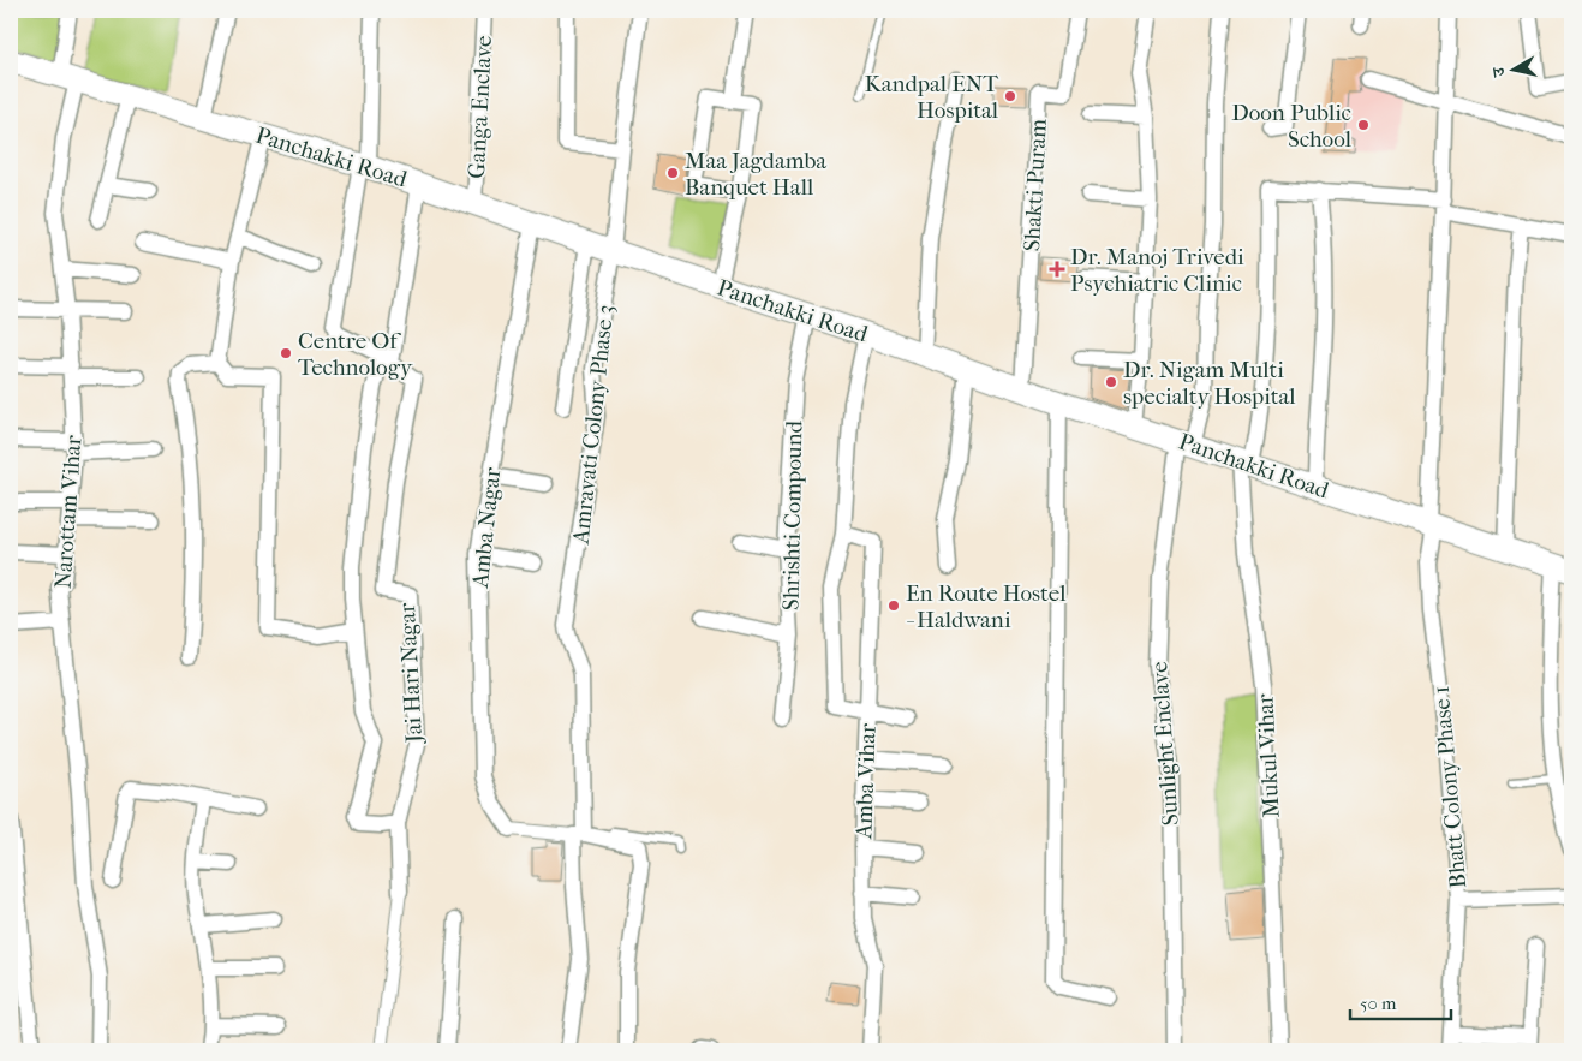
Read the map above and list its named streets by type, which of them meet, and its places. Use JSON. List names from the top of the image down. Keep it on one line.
{"streets":{"main road":["Panchakki Road"],"street":["Ganga Enclave","Shakti Puram","Amravati Colony Phase 3","Narottam Vihar","Shrishti Compound","Amba Nagar","Jai Hari Nagar","Sunlight Enclave","Mukul Vihar","Amba Vihar","Bhatt Colony Phase 1"]},"crossings":[["Ganga Enclave","Panchakki Road"],["Panchakki Road","Shakti Puram"],["Panchakki Road","Amravati Colony Phase 3"],["Panchakki Road","Narottam Vihar"],["Panchakki Road","Shrishti Compound"],["Panchakki Road","Amba Nagar"],["Panchakki Road","Sunlight Enclave"],["Panchakki Road","Mukul Vihar"],["Panchakki Road","Bhatt Colony Phase 1"]],"places":{"other":["Kandpal ENT Hospital","Doon Public School","Maa Jagdamba Banquet Hall","Centre Of Technology","Dr. Nigam Multi specialty Hospital","En Route Hostel - Haldwani"],"health":["Dr. Manoj Trivedi Psychiatric Clinic"]},"scale_bar":"50 m","north":"left"}
